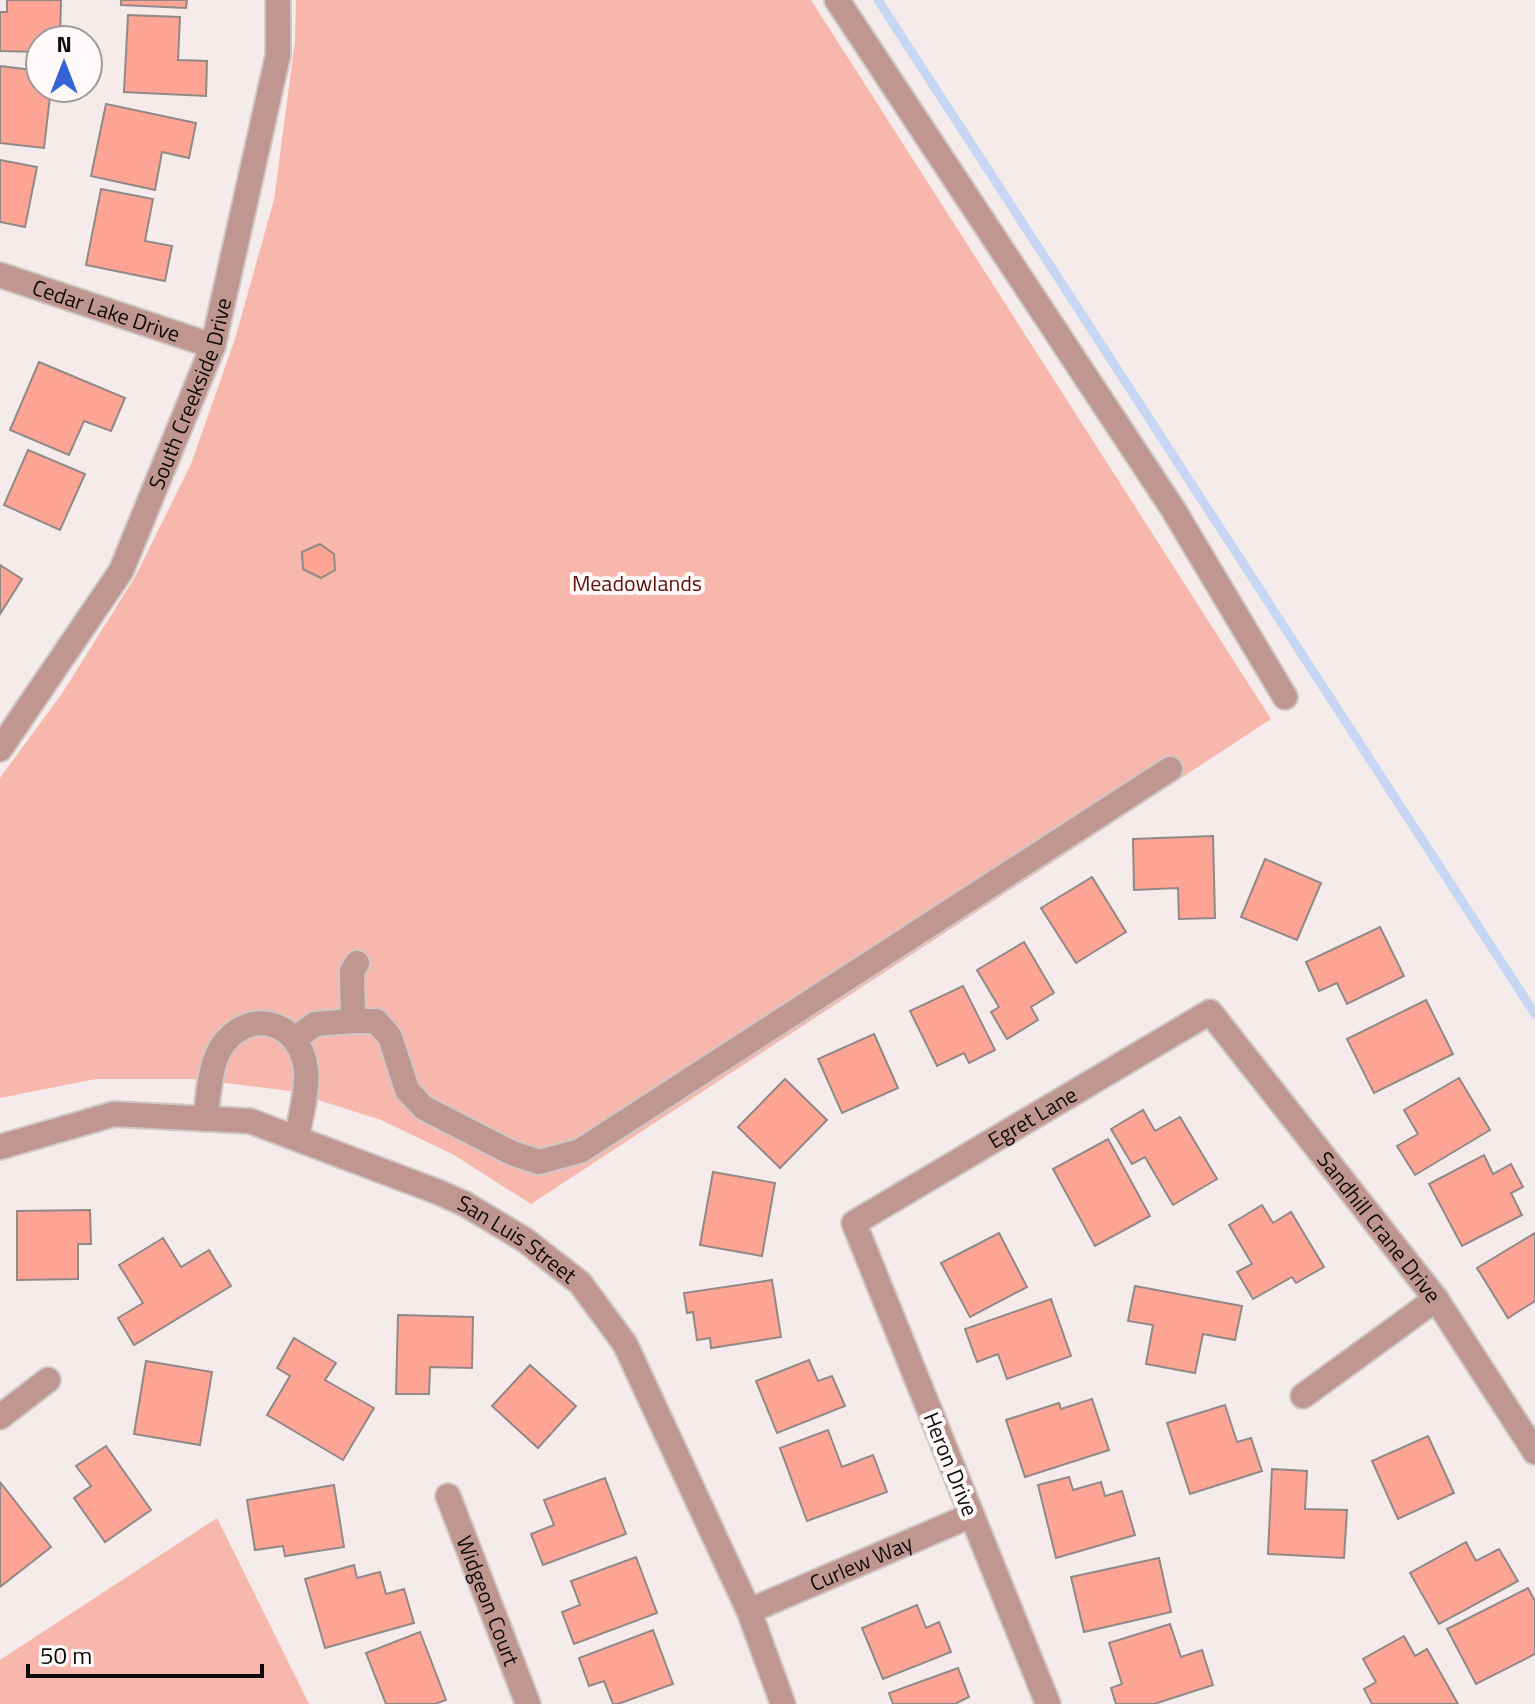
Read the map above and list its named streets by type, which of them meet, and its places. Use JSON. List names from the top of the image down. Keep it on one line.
{"streets":{"street":["Cedar Lake Drive","South Creekside Drive","Egret Lane","Sandhill Crane Drive","San Luis Street","Heron Drive","Curlew Way","Widgeon Court"]},"crossings":[["Cedar Lake Drive","South Creekside Drive"],["Egret Lane","Sandhill Crane Drive"],["Egret Lane","Heron Drive"],["San Luis Street","Curlew Way"],["Heron Drive","Curlew Way"]],"parks":["Meadowlands"],"scale_bar":"50 m","north":"top"}
